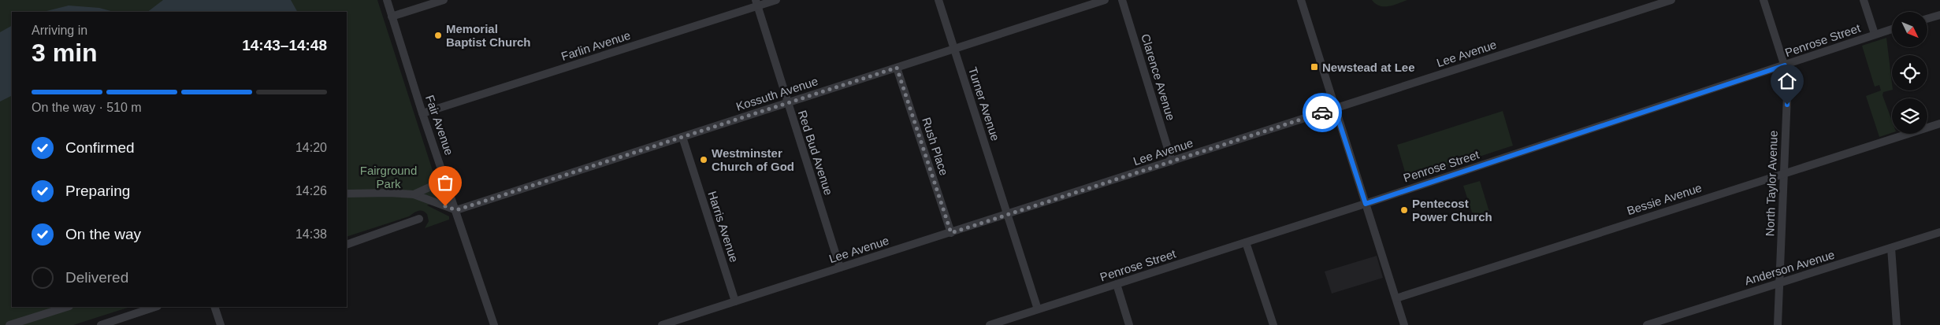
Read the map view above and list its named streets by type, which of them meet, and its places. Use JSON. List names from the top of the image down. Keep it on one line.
{"streets":{"street":["Penrose Street","Farlin Avenue","Lee Avenue","Clarence Avenue","Kossuth Avenue","Turner Avenue","Fair Avenue","Rush Place","Red Bud Avenue","North Taylor Avenue","Bessie Avenue","Harris Avenue","Anderson Avenue"]},"crossings":[["Penrose Street","Turner Avenue"],["Penrose Street","North Taylor Avenue"],["Farlin Avenue","Fair Avenue"],["Farlin Avenue","Red Bud Avenue"],["Lee Avenue","Clarence Avenue"],["Lee Avenue","Turner Avenue"],["Lee Avenue","Rush Place"],["Lee Avenue","Red Bud Avenue"],["Lee Avenue","Harris Avenue"],["Kossuth Avenue","Turner Avenue"],["Kossuth Avenue","Fair Avenue"],["Kossuth Avenue","Rush Place"],["Kossuth Avenue","Red Bud Avenue"],["Kossuth Avenue","Harris Avenue"],["North Taylor Avenue","Bessie Avenue"],["North Taylor Avenue","Anderson Avenue"]],"parks":["Fairground Park"],"places":{"other":["Memorial Baptist Church","Westminster Church of God","Pentecost Power Church"],"transit":["Newstead at Lee"]},"north":"bottom right","page":{"heading":["3 min","Arriving in","14:43–14:48"],"bar":"On the way · 510 m","list":[["Confirmed","14:20"],["Preparing","14:26"],["On the way","14:38"],"Delivered"]}}
